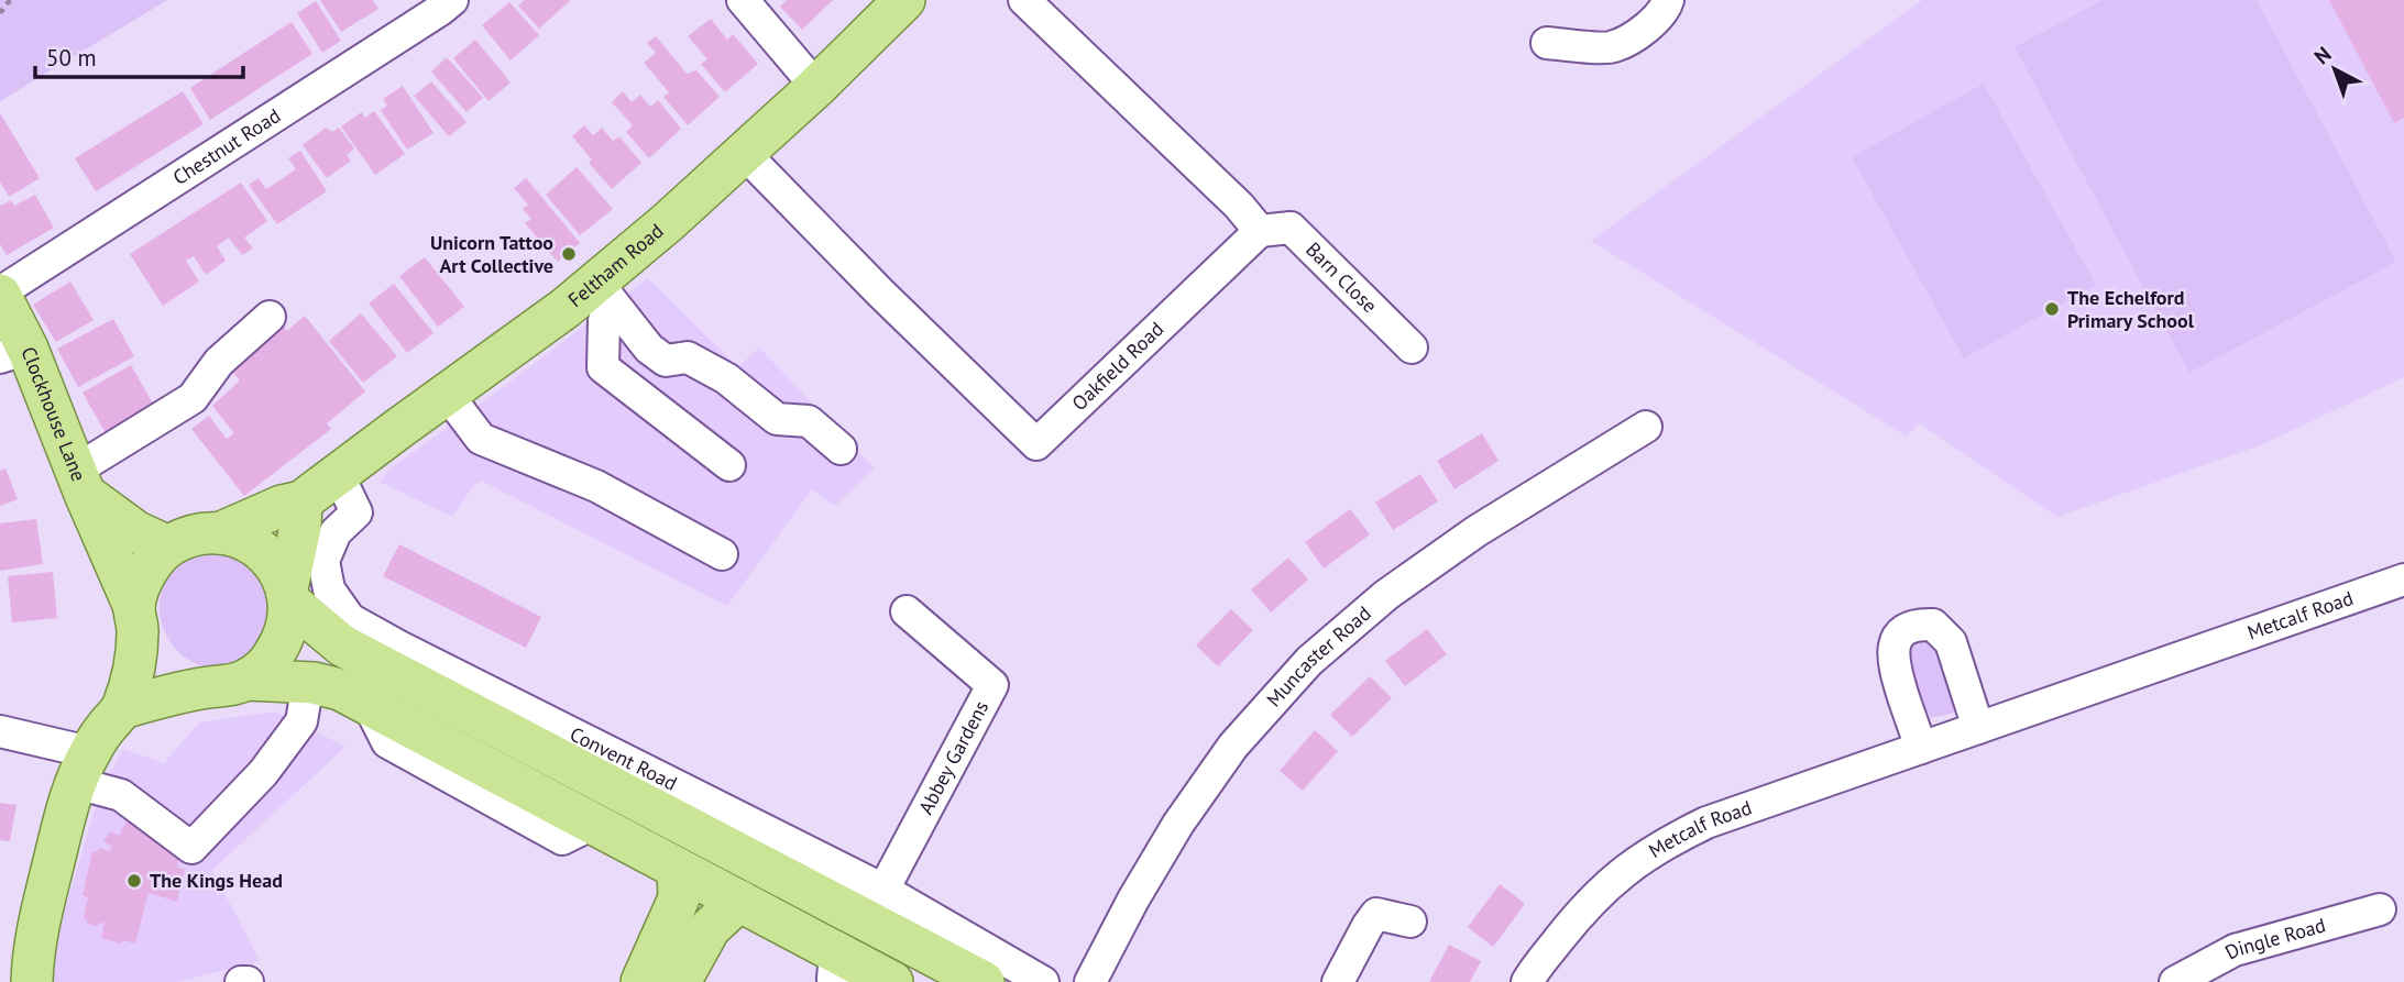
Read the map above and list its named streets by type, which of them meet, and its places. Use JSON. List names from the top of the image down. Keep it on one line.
{"streets":{"main road":["Feltham Road","Clockhouse Lane","Convent Road"],"street":["Chestnut Road","Barn Close","Oakfield Road","Metcalf Road","Muncaster Road","Abbey Gardens","Dingle Road"]},"crossings":[["Chestnut Road","Clockhouse Lane"],["Feltham Road","Oakfield Road"],["Feltham Road","Clockhouse Lane"],["Feltham Road","Convent Road"],["Barn Close","Oakfield Road"],["Clockhouse Lane","Convent Road"],["Abbey Gardens","Convent Road"]],"places":["Unicorn Tattoo Art Collective","The Echelford Primary School","The Kings Head"],"scale_bar":"50 m","north":"top left"}
